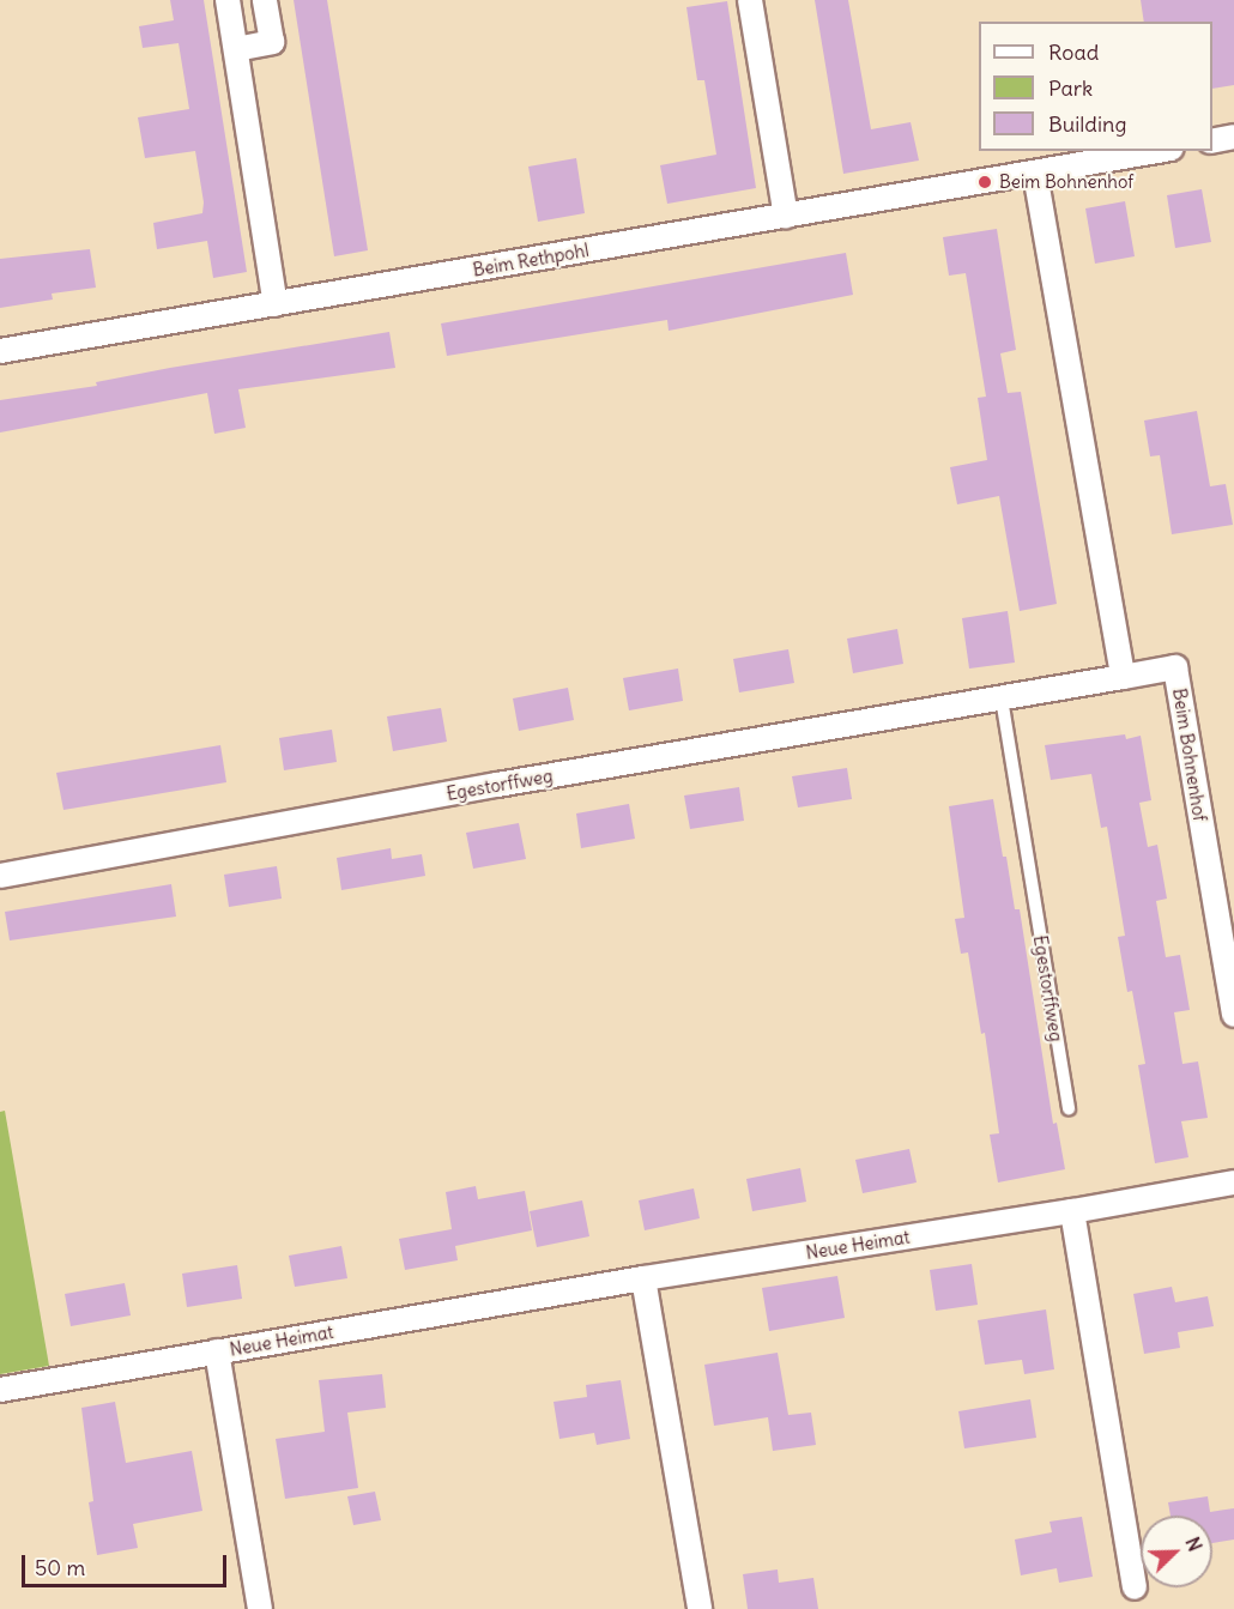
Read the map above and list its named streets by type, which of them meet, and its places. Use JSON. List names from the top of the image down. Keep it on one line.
{"streets":{"street":["Beim Rethpohl","Beim Bohnenhof","Egestorffweg","Neue Heimat"]},"crossings":[["Beim Bohnenhof","Egestorffweg"]],"places":["Beim Bohnenhof"],"legend":["Road","Park","Building"],"scale_bar":"50 m","north":"top right"}
